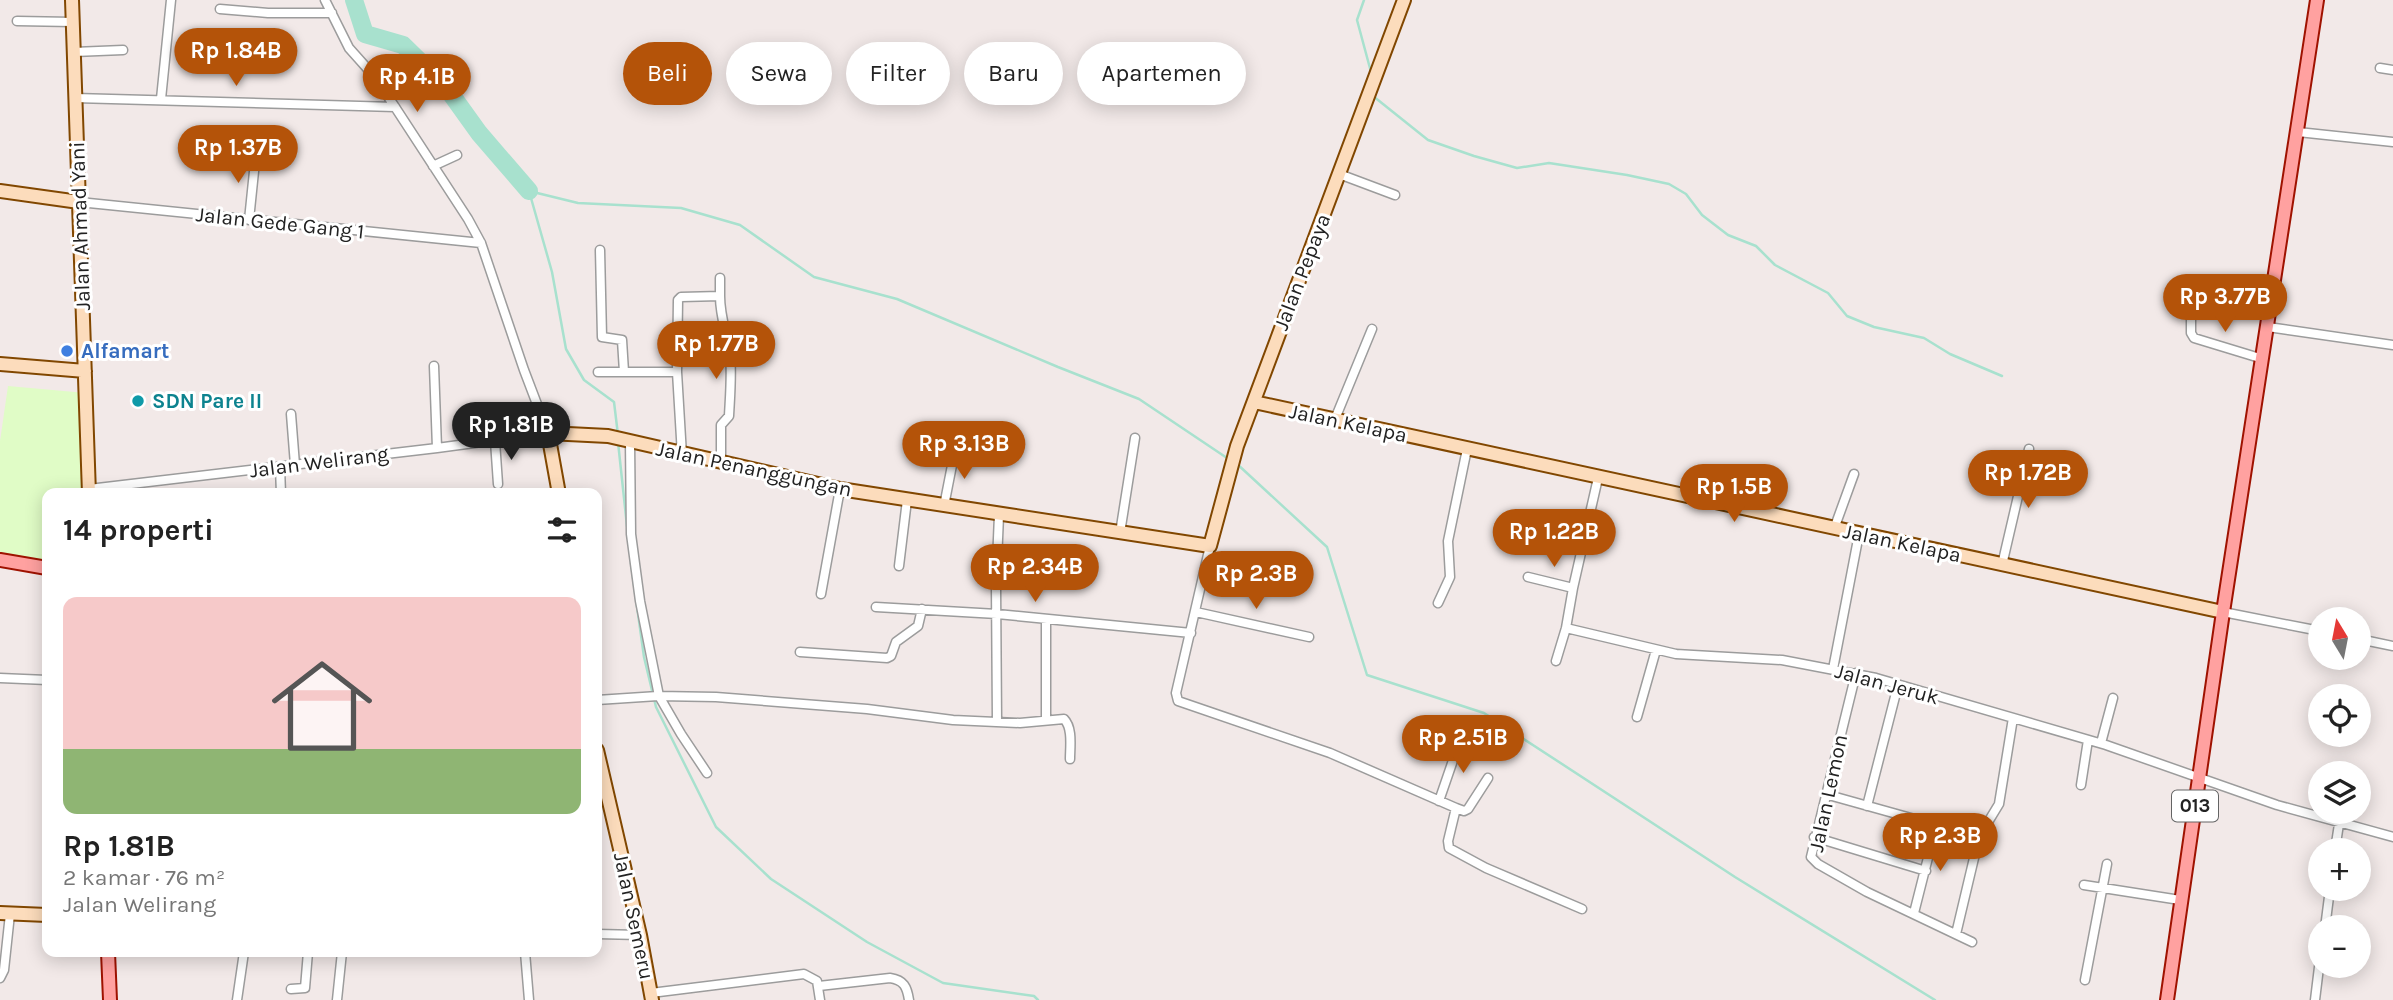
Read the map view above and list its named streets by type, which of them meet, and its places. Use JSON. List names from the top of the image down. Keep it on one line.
{"streets":{"main road":["013"],"street":["Jalan Gede Gang 1","Jalan Ahmad Yani","Jalan Pepaya","Jalan Kelapa","Jalan Welirang","Jalan Penanggungan","Jalan Jeruk","Jalan Lemon","Jalan Semeru"]},"crossings":[["Jalan Gede Gang 1","Jalan Ahmad Yani"],["Jalan Pepaya","Jalan Kelapa"],["Jalan Pepaya","Jalan Penanggungan"],["Jalan Kelapa","013"],["Jalan Welirang","Jalan Penanggungan"],["Jalan Jeruk","Jalan Lemon"],["Jalan Jeruk","013"]],"places":["Alfamart","SDN Pare II"],"north":"top","page":{"price":["Rp 1.84B","Rp 4.1B","Rp 1.37B","Rp 3.77B","Rp 1.77B","Rp 1.81B","Rp 3.13B","Rp 1.72B","Rp 1.5B","Rp 1.22B","Rp 2.34B","Rp 2.3B","Rp 2.51B","Rp 2.3B"],"chip":["Beli","Sewa","Filter","Baru","Apartemen"],"heading":"14 properti","list":[{"name":"Rp 1.81B","note":"2 kamar · 76 m² · Jalan Welirang"}],"map_buttons":["+","−"]}}
